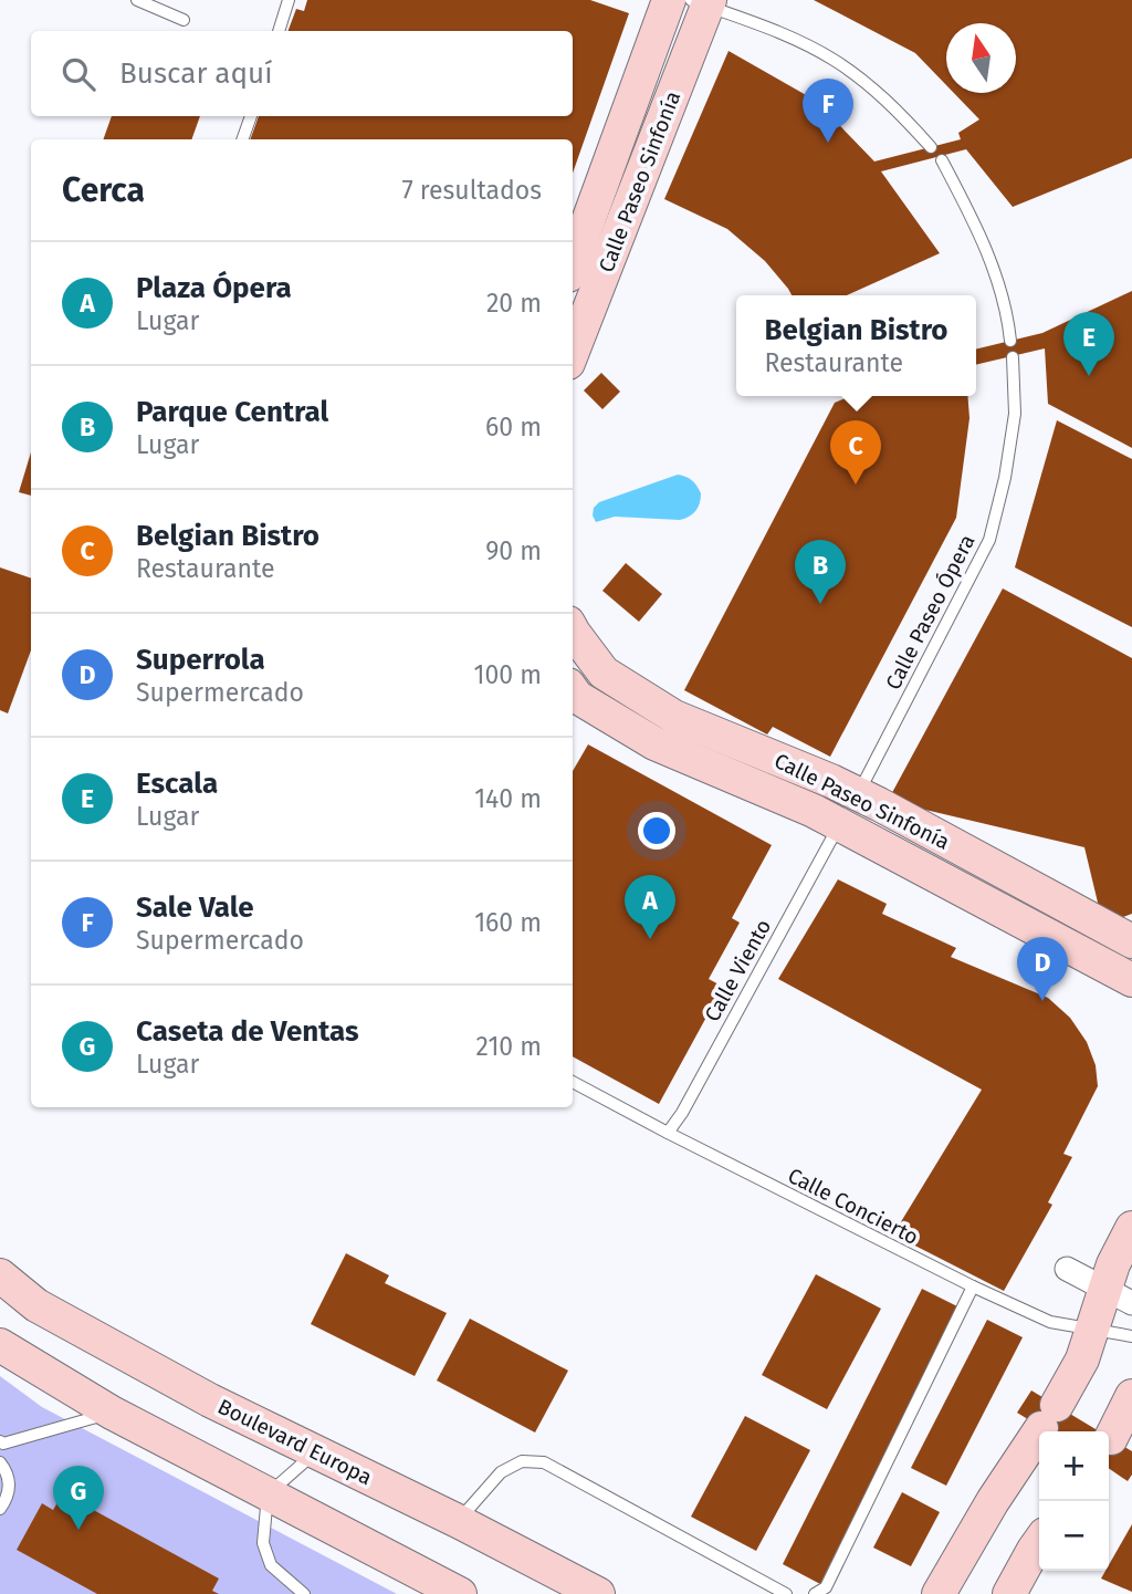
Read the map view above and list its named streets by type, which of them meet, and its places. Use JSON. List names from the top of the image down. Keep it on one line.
{"streets":{"main road":["Calle Paseo Sinfonía","Boulevard Europa"],"lane":["Calle Paseo Ópera","Calle Viento","Calle Concierto"]},"crossings":[["Calle Paseo Sinfonía","Calle Paseo Ópera"],["Calle Paseo Sinfonía","Calle Viento"],["Calle Paseo Ópera","Calle Viento"],["Calle Viento","Calle Concierto"]],"north":"top","page":{"search":"Buscar aquí","pins":["F","E","C","B","A","D","G"],"heading":["Cerca","7 resultados"],"list":[{"mark":"A","name":"Plaza Ópera","note":"Lugar","value":"20 m"},{"mark":"B","name":"Parque Central","note":"Lugar","value":"60 m"},{"mark":"C","name":"Belgian Bistro","note":"Restaurante","value":"90 m"},{"mark":"D","name":"Superrola","note":"Supermercado","value":"100 m"},{"mark":"E","name":"Escala","note":"Lugar","value":"140 m"},{"mark":"F","name":"Sale Vale","note":"Supermercado","value":"160 m"},{"mark":"G","name":"Caseta de Ventas","note":"Lugar","value":"210 m"}],"popup":["Belgian Bistro","Restaurante"],"map_buttons":["+","−"]}}
